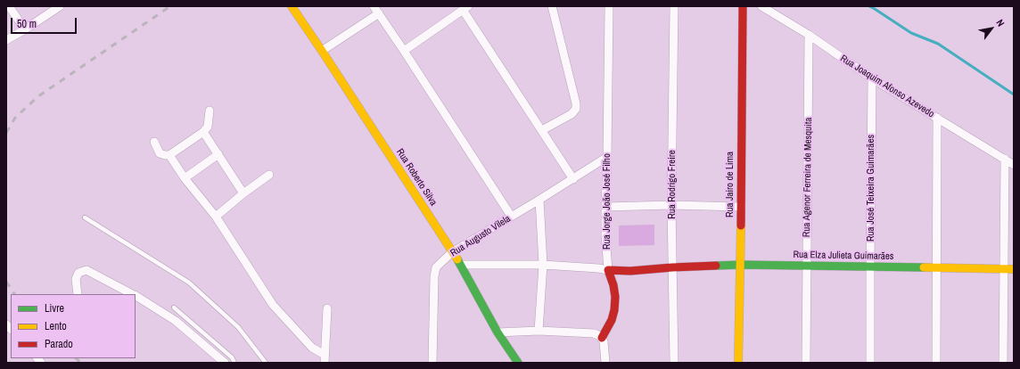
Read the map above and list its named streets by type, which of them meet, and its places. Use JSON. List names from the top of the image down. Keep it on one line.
{"streets":{"street":["Rua Joaquim Afonso Azevedo","Rua Roberto Silva","Rua Agenor Ferreira de Mesquita","Rua Rodrigo Freire","Rua Jairo de Lima","Rua José Teixeira Guimarães","Rua Jorge João José Filho","Rua Augusto Vilela","Rua Elza Julieta Guimarães"]},"crossings":[["Rua Joaquim Afonso Azevedo","Rua Agenor Ferreira de Mesquita"],["Rua Joaquim Afonso Azevedo","Rua José Teixeira Guimarães"],["Rua Roberto Silva","Rua Augusto Vilela"],["Rua Agenor Ferreira de Mesquita","Rua Elza Julieta Guimarães"],["Rua Rodrigo Freire","Rua Elza Julieta Guimarães"],["Rua Jairo de Lima","Rua Elza Julieta Guimarães"],["Rua José Teixeira Guimarães","Rua Elza Julieta Guimarães"],["Rua Jorge João José Filho","Rua Augusto Vilela"],["Rua Jorge João José Filho","Rua Elza Julieta Guimarães"]],"legend":["Livre","Lento","Parado"],"scale_bar":"50 m","north":"top right"}
